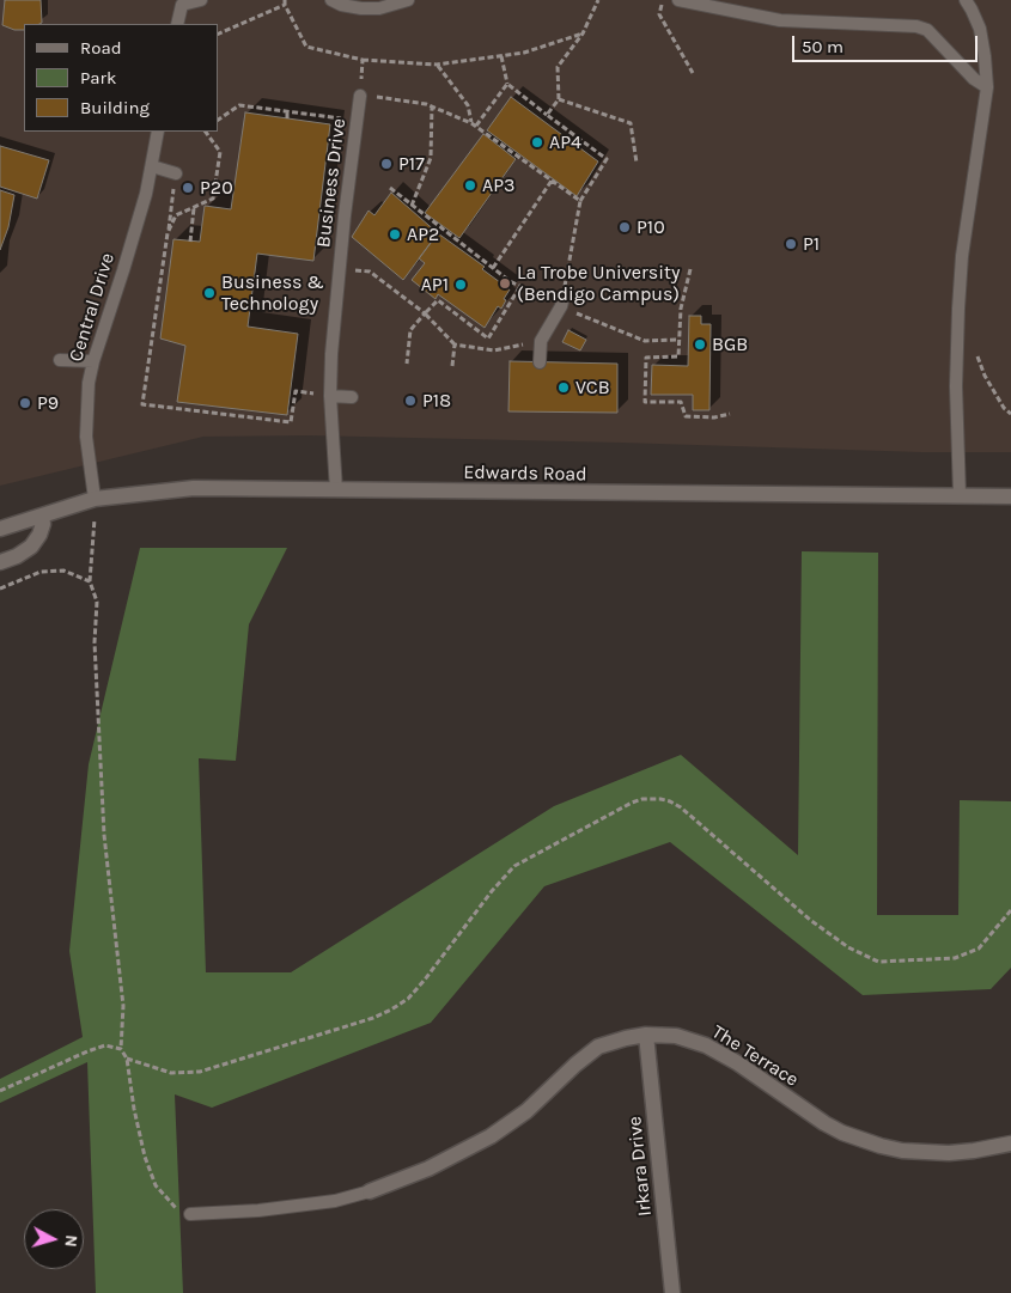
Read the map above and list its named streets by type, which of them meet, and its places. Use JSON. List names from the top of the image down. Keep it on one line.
{"streets":{"street":["Edwards Road","The Terrace","Irkara Drive"],"lane":["Business Drive","Central Drive"]},"crossings":[["Business Drive","Edwards Road"],["Central Drive","Edwards Road"],["The Terrace","Irkara Drive"]],"places":["AP4","P17","AP3","P20","P10","AP2","P1","La Trobe University (Bendigo Campus)","AP1","Business & Technology","BGB","VCB","P18","P9"],"legend":["Road","Park","Building"],"scale_bar":"50 m","north":"right"}
